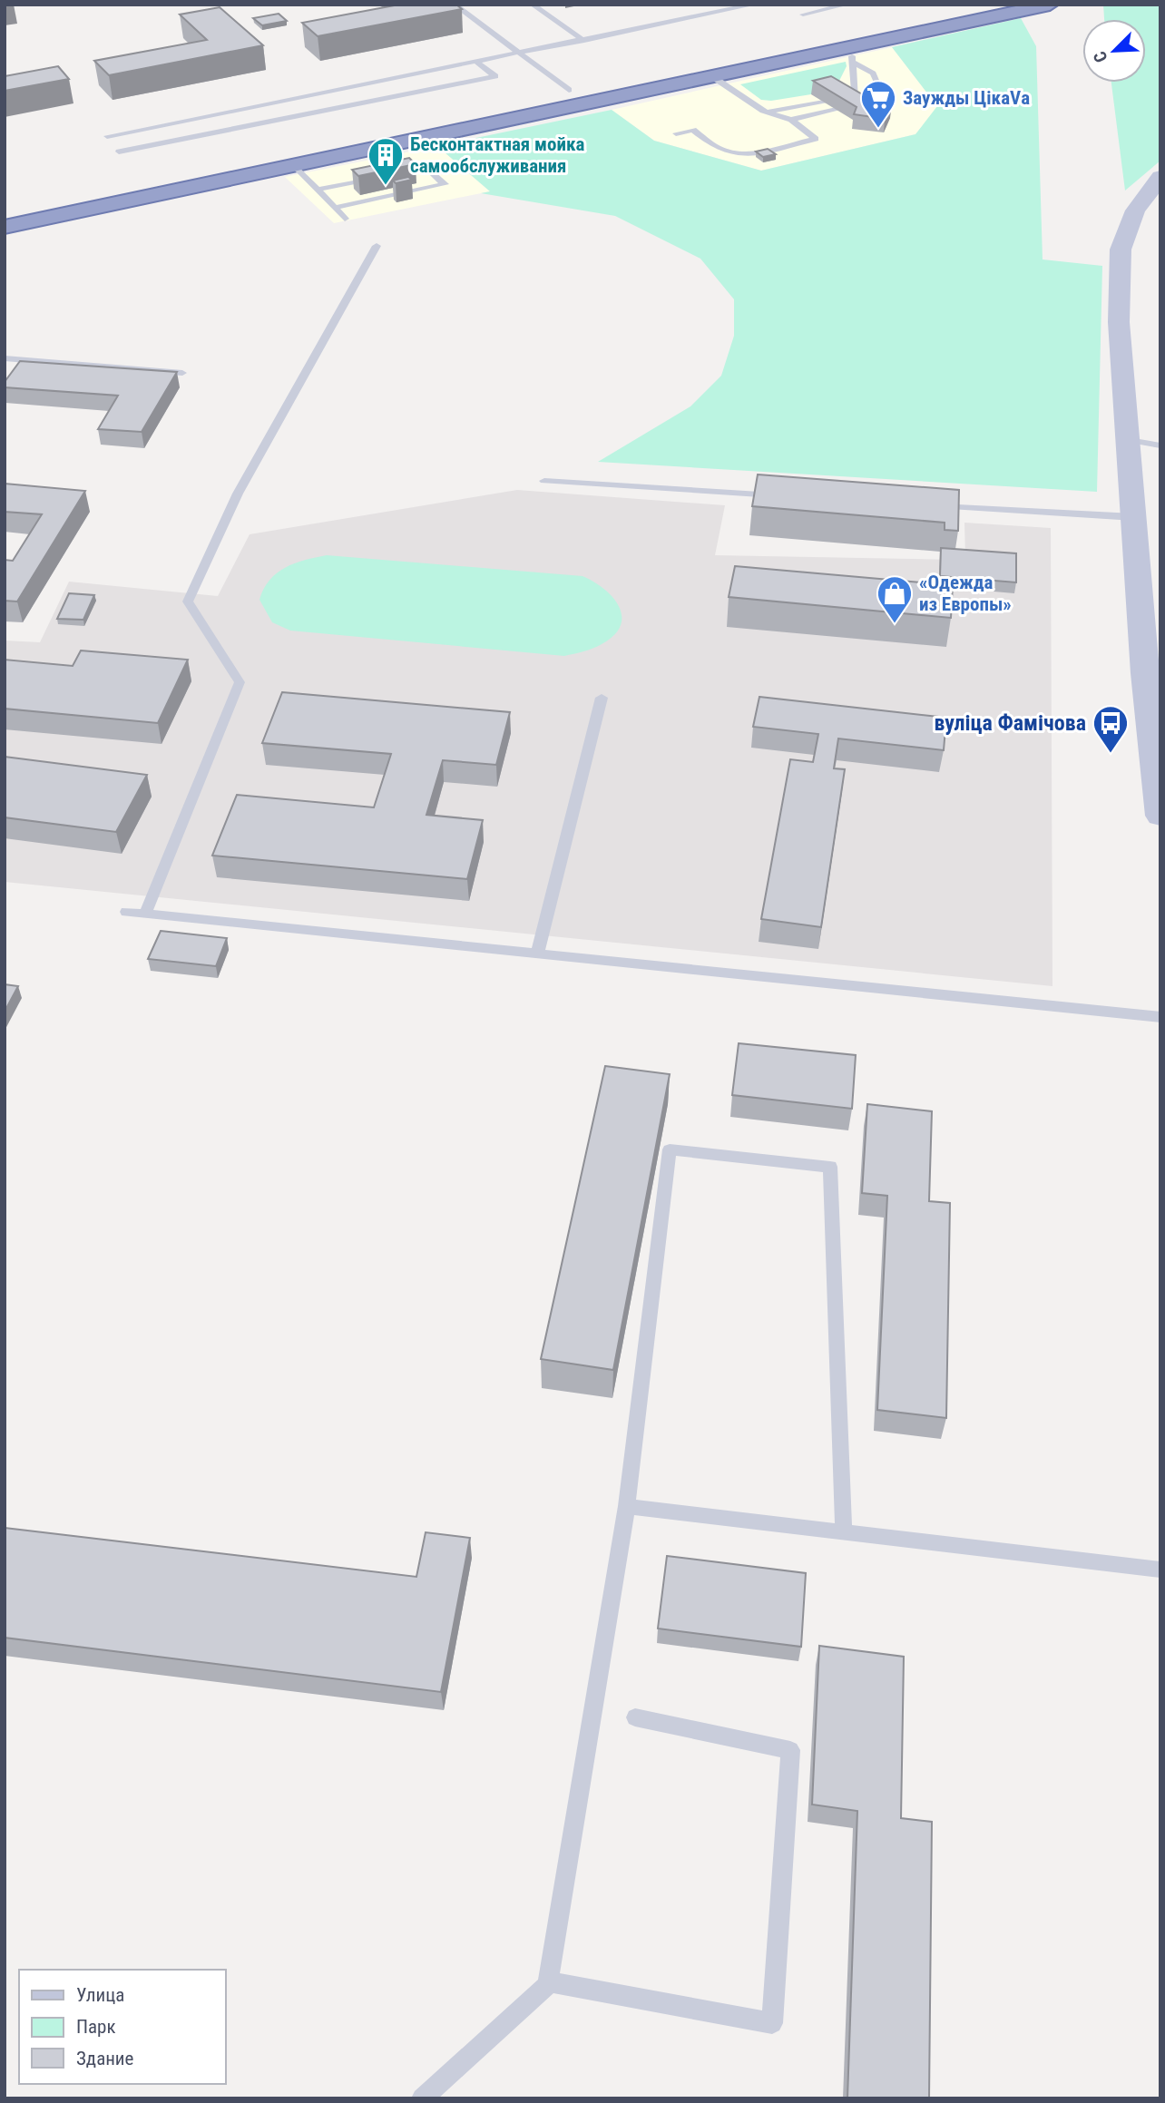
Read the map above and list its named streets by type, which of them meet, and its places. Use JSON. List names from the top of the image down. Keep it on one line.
{"places":{"supermarket":["Заужды ЦікаVа"],"building":["Бесконтактная мойка самообслуживания"],"shop":["«Одежда из Европы»"],"bus stop":["вуліца Фамічова"]},"legend":["Улица","Парк","Здание"],"north":"bottom left"}
